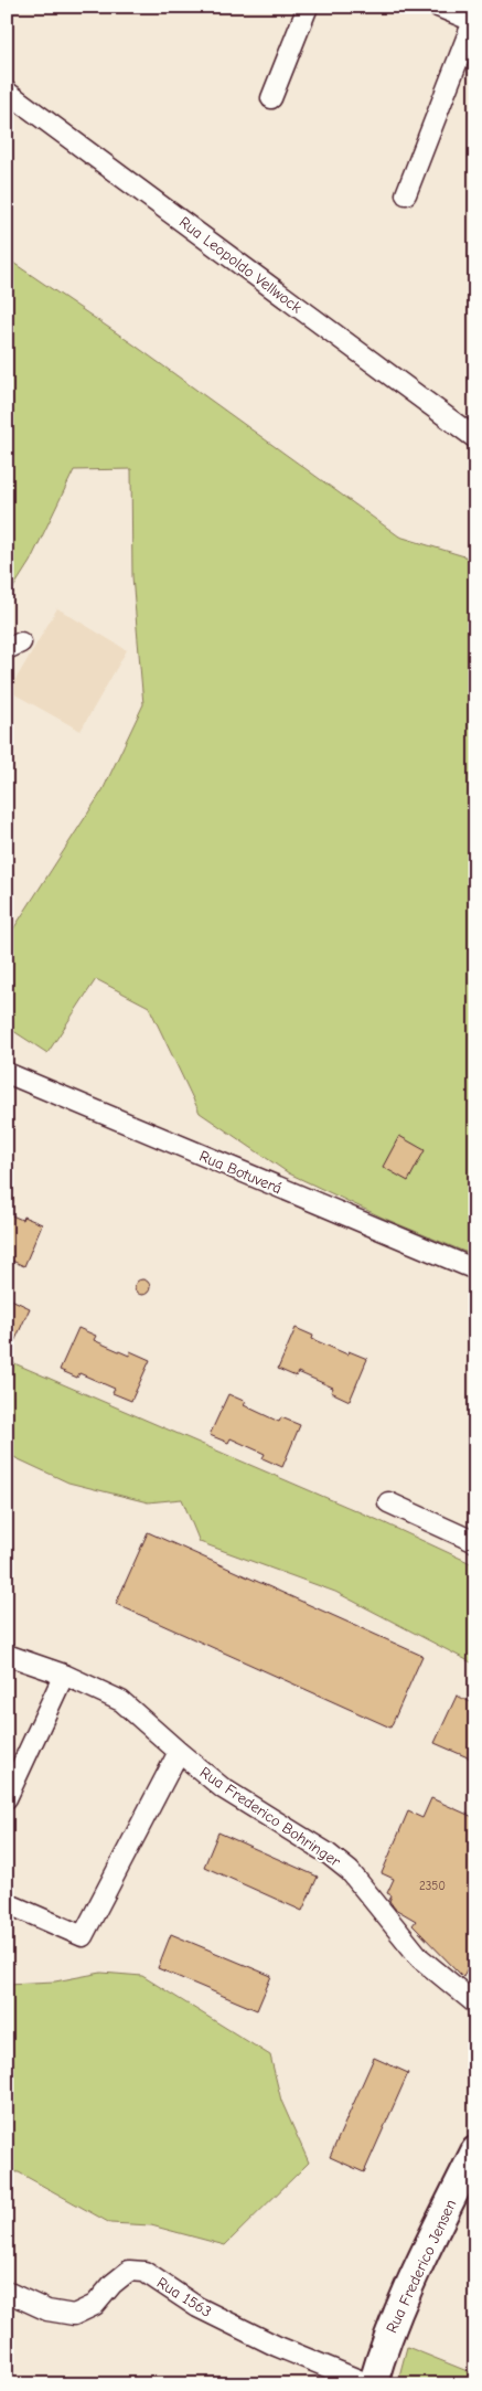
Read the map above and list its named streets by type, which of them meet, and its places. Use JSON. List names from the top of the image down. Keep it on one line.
{"streets":{"main road":["Rua Frederico Jensen"],"street":["Rua Leopoldo Vellwock","Rua Botuverá","Rua Frederico Bohringer","Rua 1563"]},"crossings":[["Rua Frederico Jensen","Rua 1563"]],"house_numbers":["2350"]}
